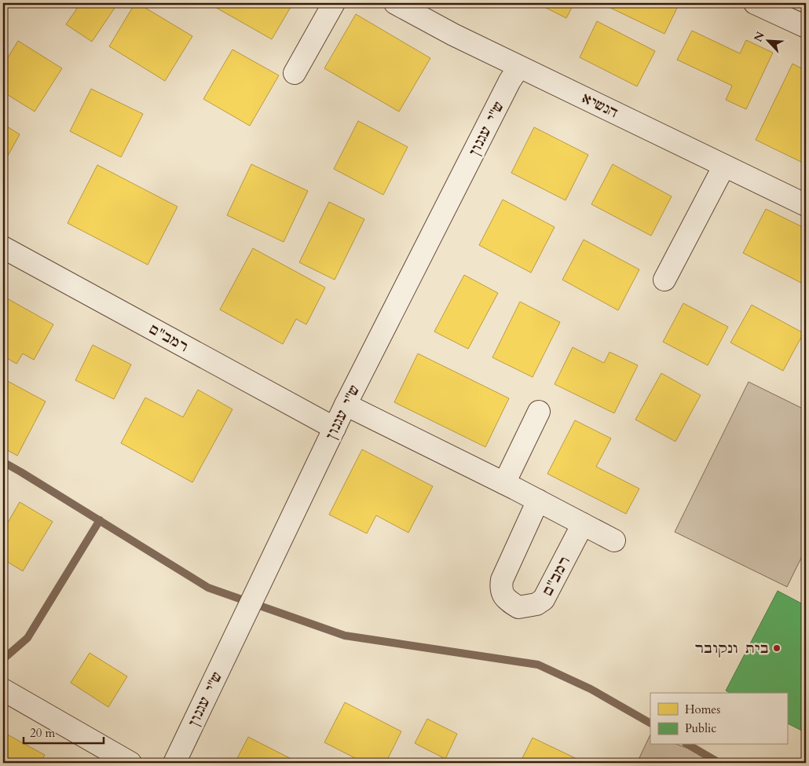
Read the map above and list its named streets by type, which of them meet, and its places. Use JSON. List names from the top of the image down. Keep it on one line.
{"streets":{"street":["הנשיא","ש\"י עגנון","רמב\"ם"]},"crossings":[["הנשיא","ש\"י עגנון"],["ש\"י עגנון","רמב\"ם"]],"places":["בית ונקובר"],"legend":["Homes","Public"],"scale_bar":"20 m","north":"top left"}
